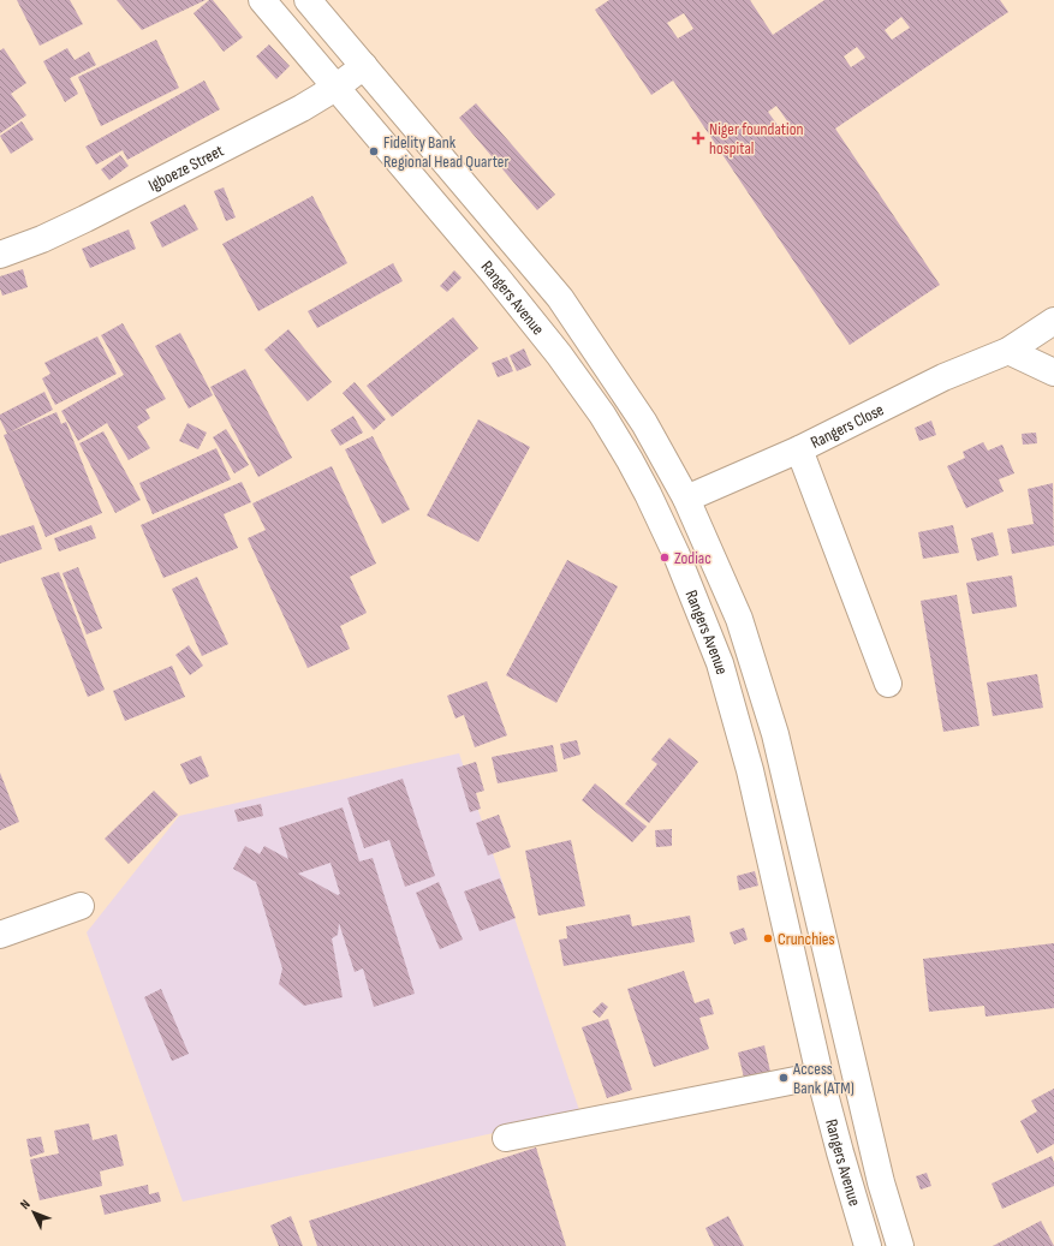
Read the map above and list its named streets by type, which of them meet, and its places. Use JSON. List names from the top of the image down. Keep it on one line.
{"streets":{"main road":["Igboeze Street","Rangers Avenue","Rangers Close"]},"crossings":[["Igboeze Street","Rangers Avenue"],["Rangers Avenue","Rangers Close"]],"places":{"health":["Niger foundation hospital"],"other":["Fidelity Bank Regional Head Quarter","Zodiac","Crunchies","Access Bank (ATM)"]},"north":"top left"}
